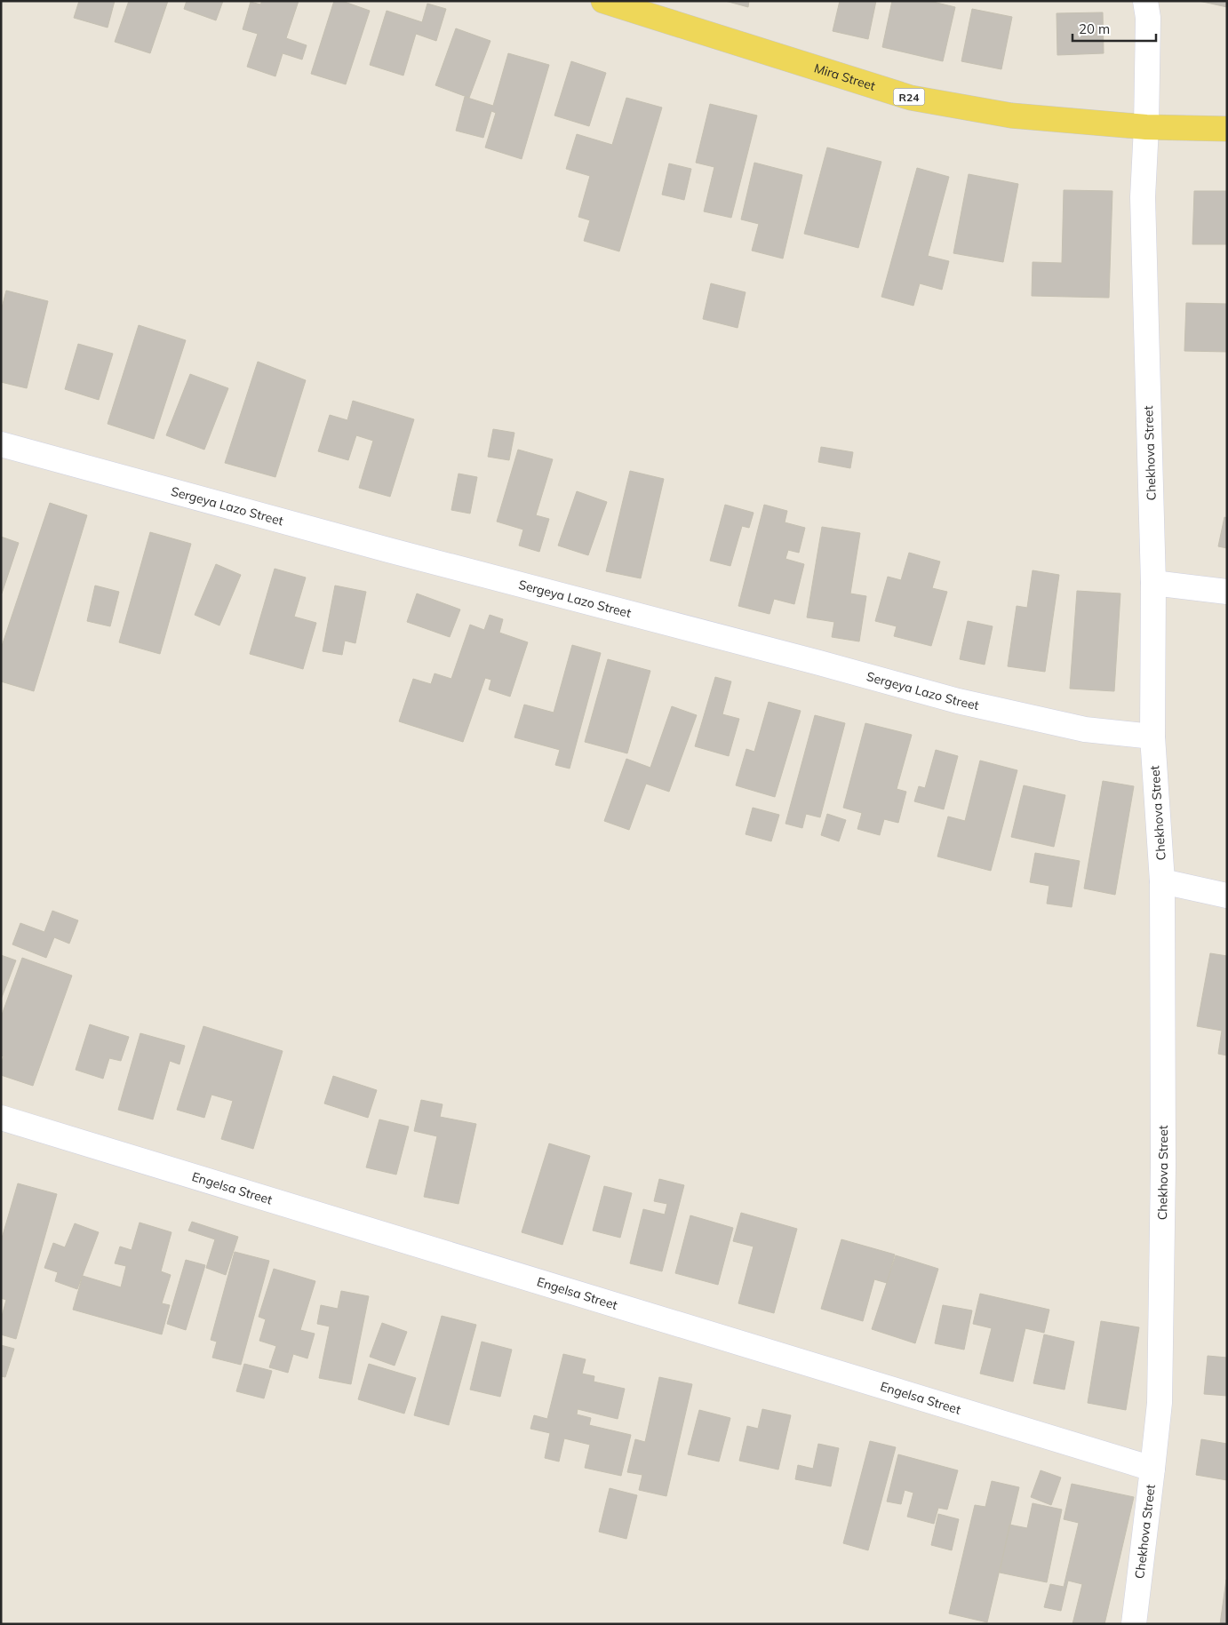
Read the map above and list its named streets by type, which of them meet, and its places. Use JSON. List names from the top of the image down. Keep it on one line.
{"streets":{"main road":["Mira Street","R24"],"street":["Chekhova Street","Sergeya Lazo Street","Engelsa Street"]},"crossings":[["Mira Street","Chekhova Street"],["Chekhova Street","Sergeya Lazo Street"],["Chekhova Street","Engelsa Street"]],"scale_bar":"20 m"}
